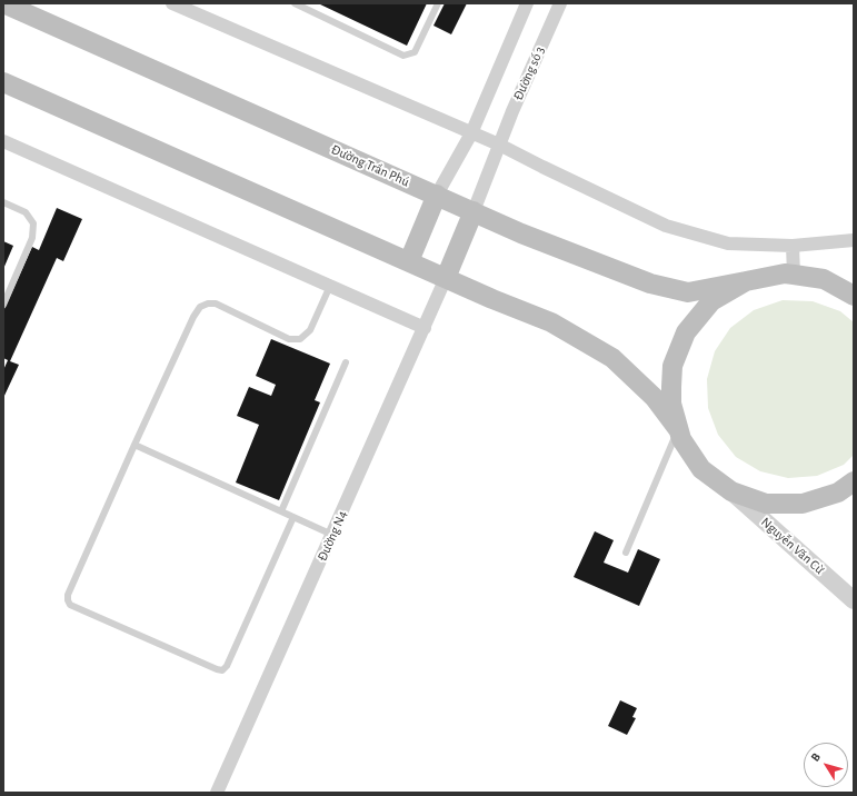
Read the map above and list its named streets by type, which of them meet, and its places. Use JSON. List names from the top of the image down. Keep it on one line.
{"streets":{"main road":["Đường Trần Phú"],"street":["Đường số 3","Đường N4","Nguyễn Văn Cừ"]},"crossings":[["Đường số 3","Đường Trần Phú"]],"north":"top left"}
